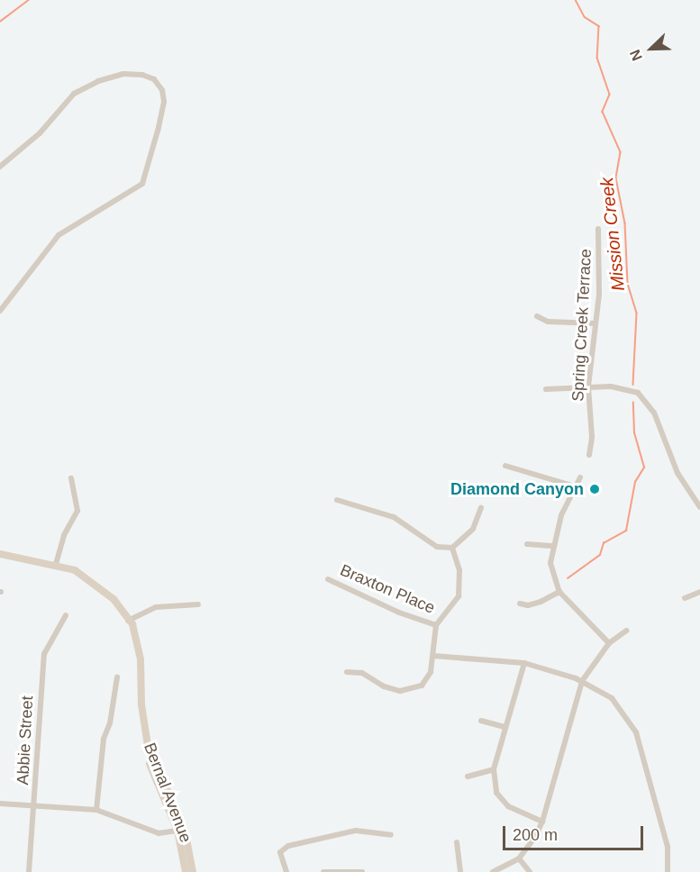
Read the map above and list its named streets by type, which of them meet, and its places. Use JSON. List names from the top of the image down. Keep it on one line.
{"streets":{"main road":["Bernal Avenue"],"street":["Spring Creek Terrace","Braxton Place","Abbie Street"]},"water":["Mission Creek"],"places":["Diamond Canyon"],"scale_bar":"200 m","north":"bottom left"}
